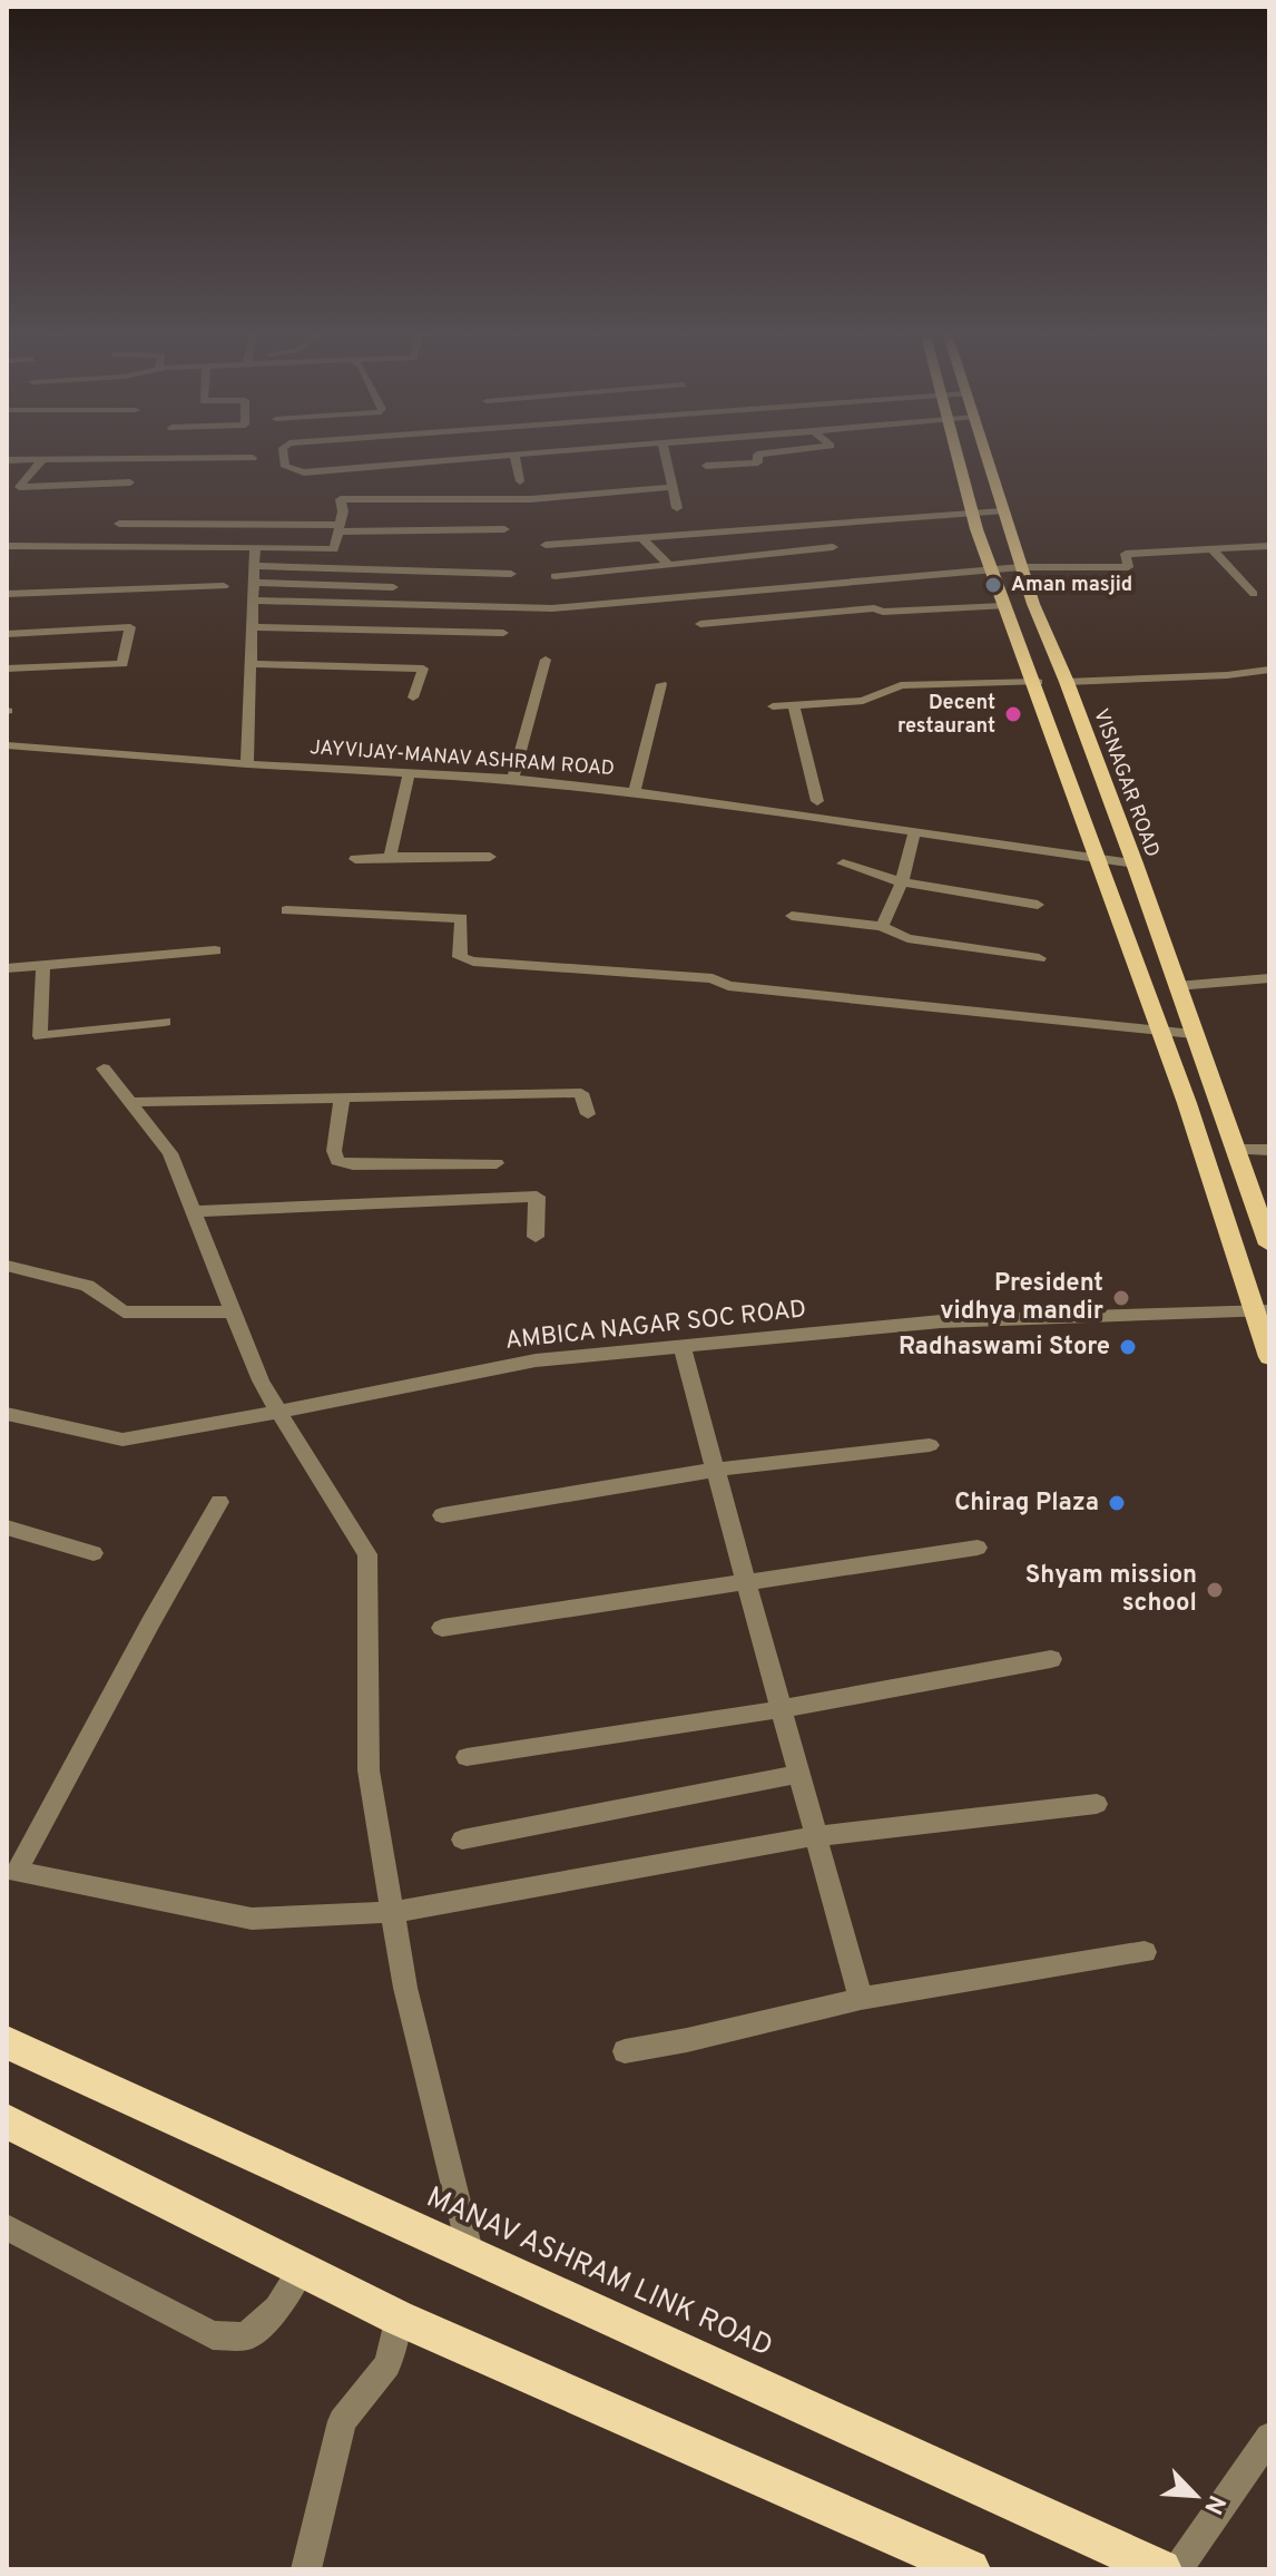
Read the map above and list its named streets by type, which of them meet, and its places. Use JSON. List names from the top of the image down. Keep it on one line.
{"streets":{"highway":["MANAV ASHRAM LINK ROAD"],"main road":["VISNAGAR ROAD"],"street":["JAYVIJAY-MANAV ASHRAM ROAD","AMBICA NAGAR SOC ROAD"]},"crossings":[["JAYVIJAY-MANAV ASHRAM ROAD","VISNAGAR ROAD"]],"places":["Aman masjid","Decent restaurant","President vidhya mandir","Radhaswami Store","Chirag Plaza","Shyam mission school"],"north":"bottom right"}
